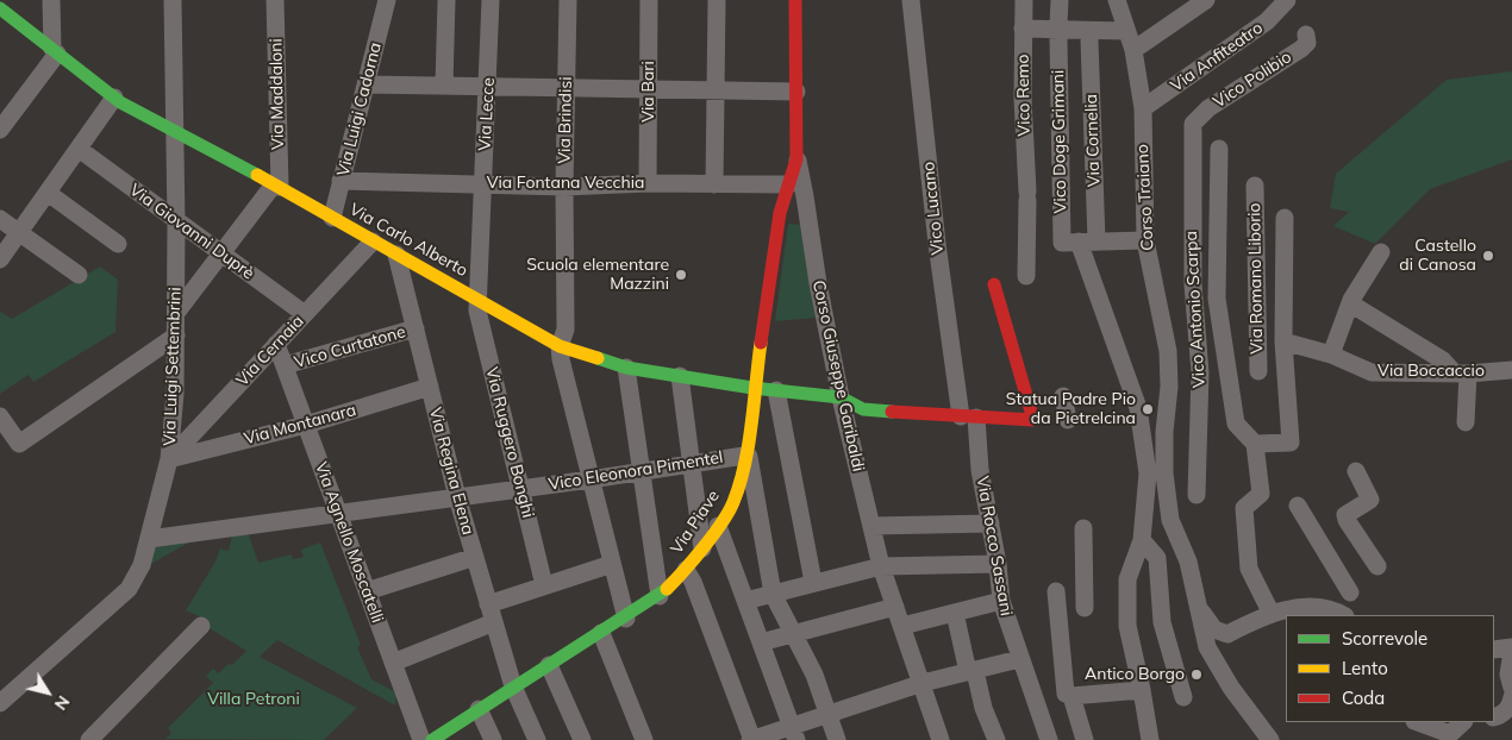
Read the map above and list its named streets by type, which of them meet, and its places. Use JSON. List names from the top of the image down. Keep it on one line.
{"streets":{"street":["Via Anfiteatro","Vico Polibio","Via Bari","Via Maddaloni","Vico Remo","Via Luigi Cadorna","Via Lecce","Via Brindisi","Via Cornelia","Vico Doge Grimani","Via Fontana Vecchia","Corso Traiano","Vico Lucano","Via Giovanni Duprè","Via Carlo Alberto","Via Romano Liborio","Vico Antonio Scarpa","Vico Curtatone","Via Cernaia","Via Luigi Settembrini","Via Boccaccio","Corso Giuseppe Garibaldi","Via Montanara","Via Ruggero Bonghi","Via Regina Elena","Vico Eleonora Pimentel","Via Piave","Via Agnello Moscatelli","Via Rocco Sassani"]},"crossings":[["Via Anfiteatro","Corso Traiano"],["Vico Polibio","Vico Antonio Scarpa"],["Via Bari","Via Fontana Vecchia"],["Via Maddaloni","Via Carlo Alberto"],["Via Luigi Cadorna","Via Fontana Vecchia"],["Via Luigi Cadorna","Via Carlo Alberto"],["Via Lecce","Via Fontana Vecchia"],["Via Lecce","Via Carlo Alberto"],["Via Lecce","Via Ruggero Bonghi"],["Via Brindisi","Via Fontana Vecchia"],["Via Brindisi","Via Carlo Alberto"],["Via Cornelia","Vico Doge Grimani"],["Via Fontana Vecchia","Via Piave"],["Vico Lucano","Via Carlo Alberto"],["Vico Lucano","Via Rocco Sassani"],["Via Giovanni Duprè","Via Cernaia"],["Via Giovanni Duprè","Via Luigi Settembrini"],["Via Carlo Alberto","Via Cernaia"],["Via Carlo Alberto","Via Luigi Settembrini"],["Via Carlo Alberto","Corso Giuseppe Garibaldi"],["Via Carlo Alberto","Via Ruggero Bonghi"],["Via Carlo Alberto","Via Regina Elena"],["Via Carlo Alberto","Via Piave"],["Via Carlo Alberto","Via Rocco Sassani"],["Vico Curtatone","Via Regina Elena"],["Vico Curtatone","Via Agnello Moscatelli"],["Via Cernaia","Via Luigi Settembrini"],["Via Cernaia","Via Montanara"],["Via Cernaia","Via Agnello Moscatelli"],["Via Luigi Settembrini","Via Montanara"],["Via Luigi Settembrini","Vico Eleonora Pimentel"],["Corso Giuseppe Garibaldi","Via Piave"],["Via Montanara","Via Regina Elena"],["Via Montanara","Via Agnello Moscatelli"],["Via Ruggero Bonghi","Vico Eleonora Pimentel"],["Via Regina Elena","Vico Eleonora Pimentel"],["Via Regina Elena","Via Piave"],["Vico Eleonora Pimentel","Via Piave"],["Vico Eleonora Pimentel","Via Agnello Moscatelli"]],"parks":["Villa Petroni"],"places":["Castello di Canosa","Scuola elementare Mazzini","Statua Padre Pio da Pietrelcina","Antico Borgo"],"legend":["Scorrevole","Lento","Coda"],"north":"bottom right"}
